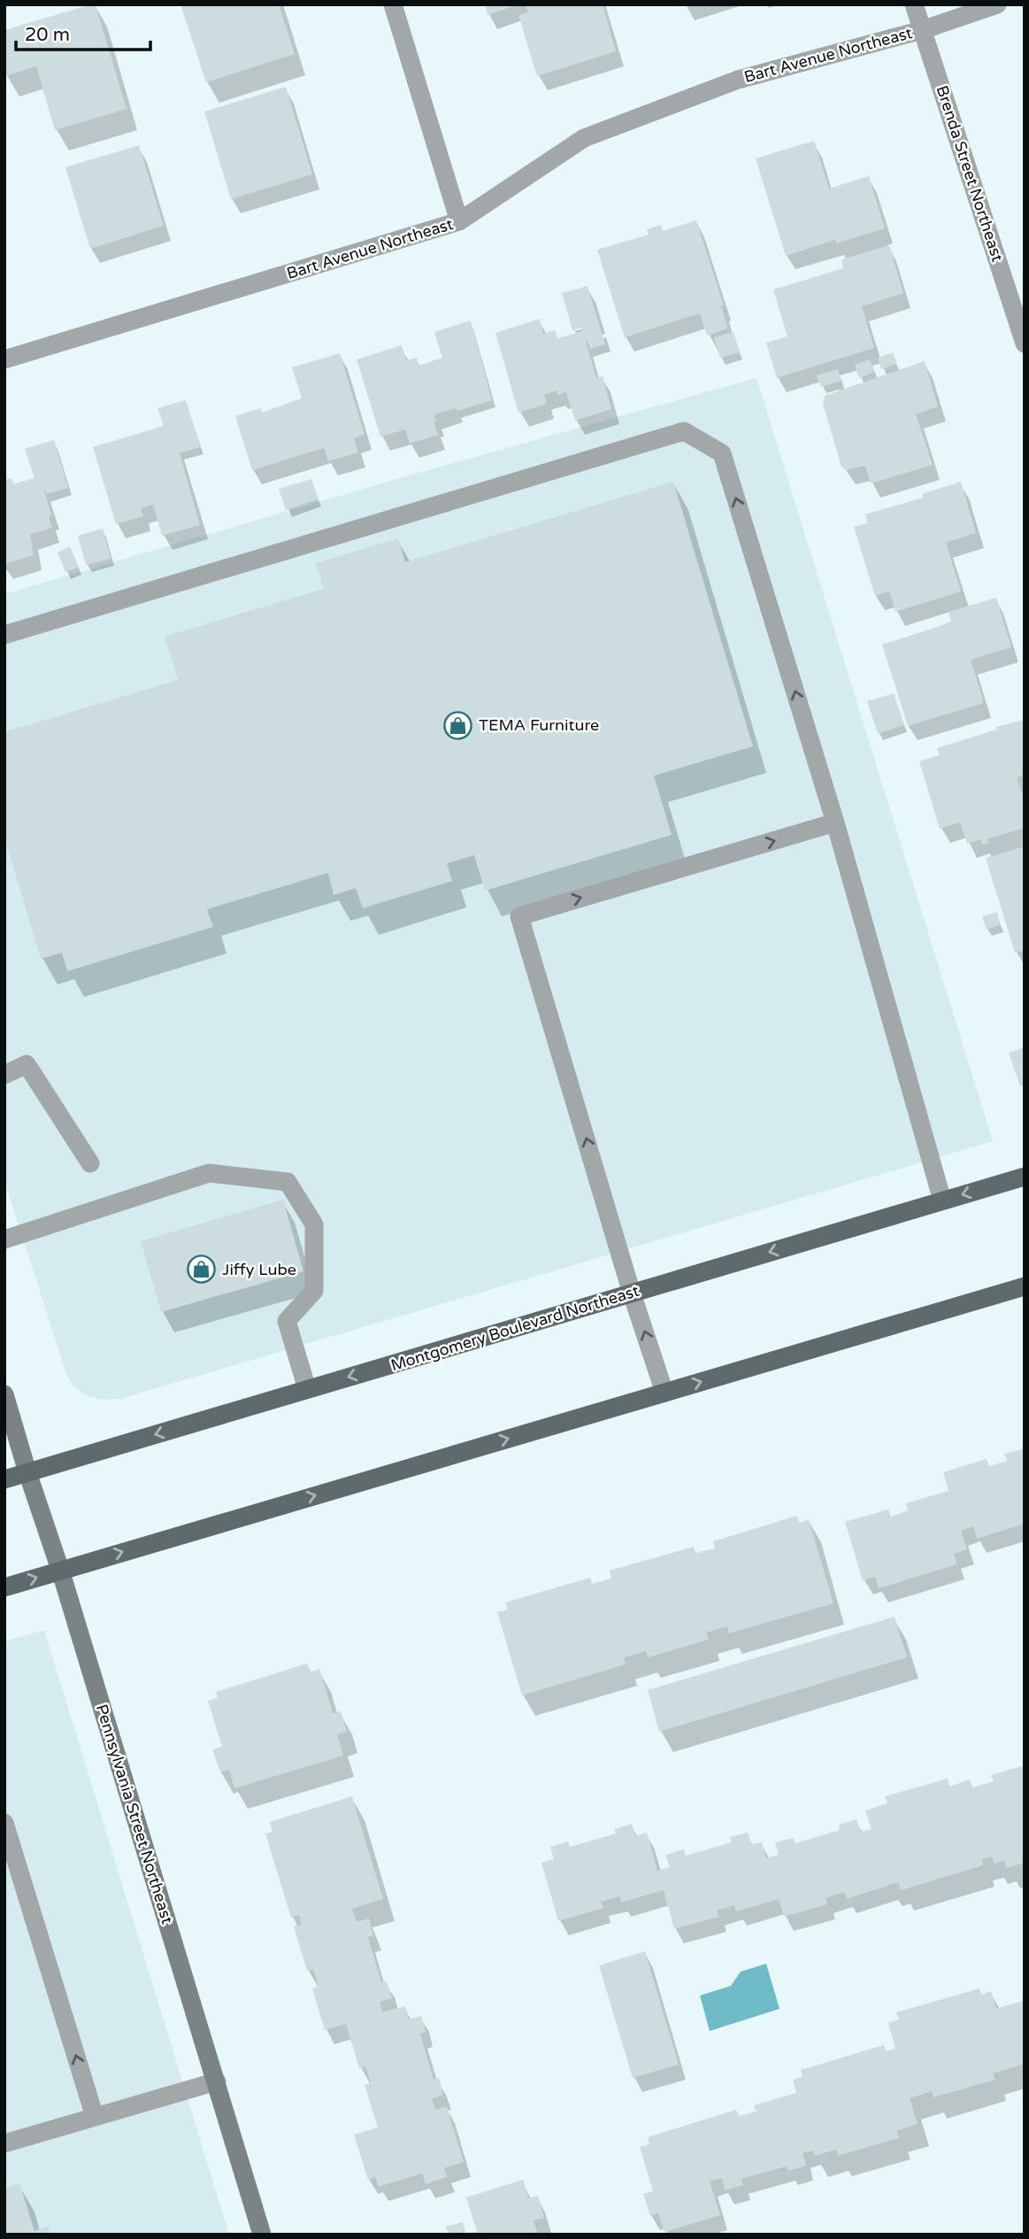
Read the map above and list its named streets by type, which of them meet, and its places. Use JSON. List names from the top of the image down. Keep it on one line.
{"streets":{"main road":["Montgomery Boulevard Northeast"],"street":["Bart Avenue Northeast","Brenda Street Northeast","Pennsylvania Street Northeast"]},"crossings":[["Bart Avenue Northeast","Brenda Street Northeast"],["Montgomery Boulevard Northeast","Pennsylvania Street Northeast"]],"places":{"shop":["TEMA Furniture","Jiffy Lube"]},"scale_bar":"20 m"}
